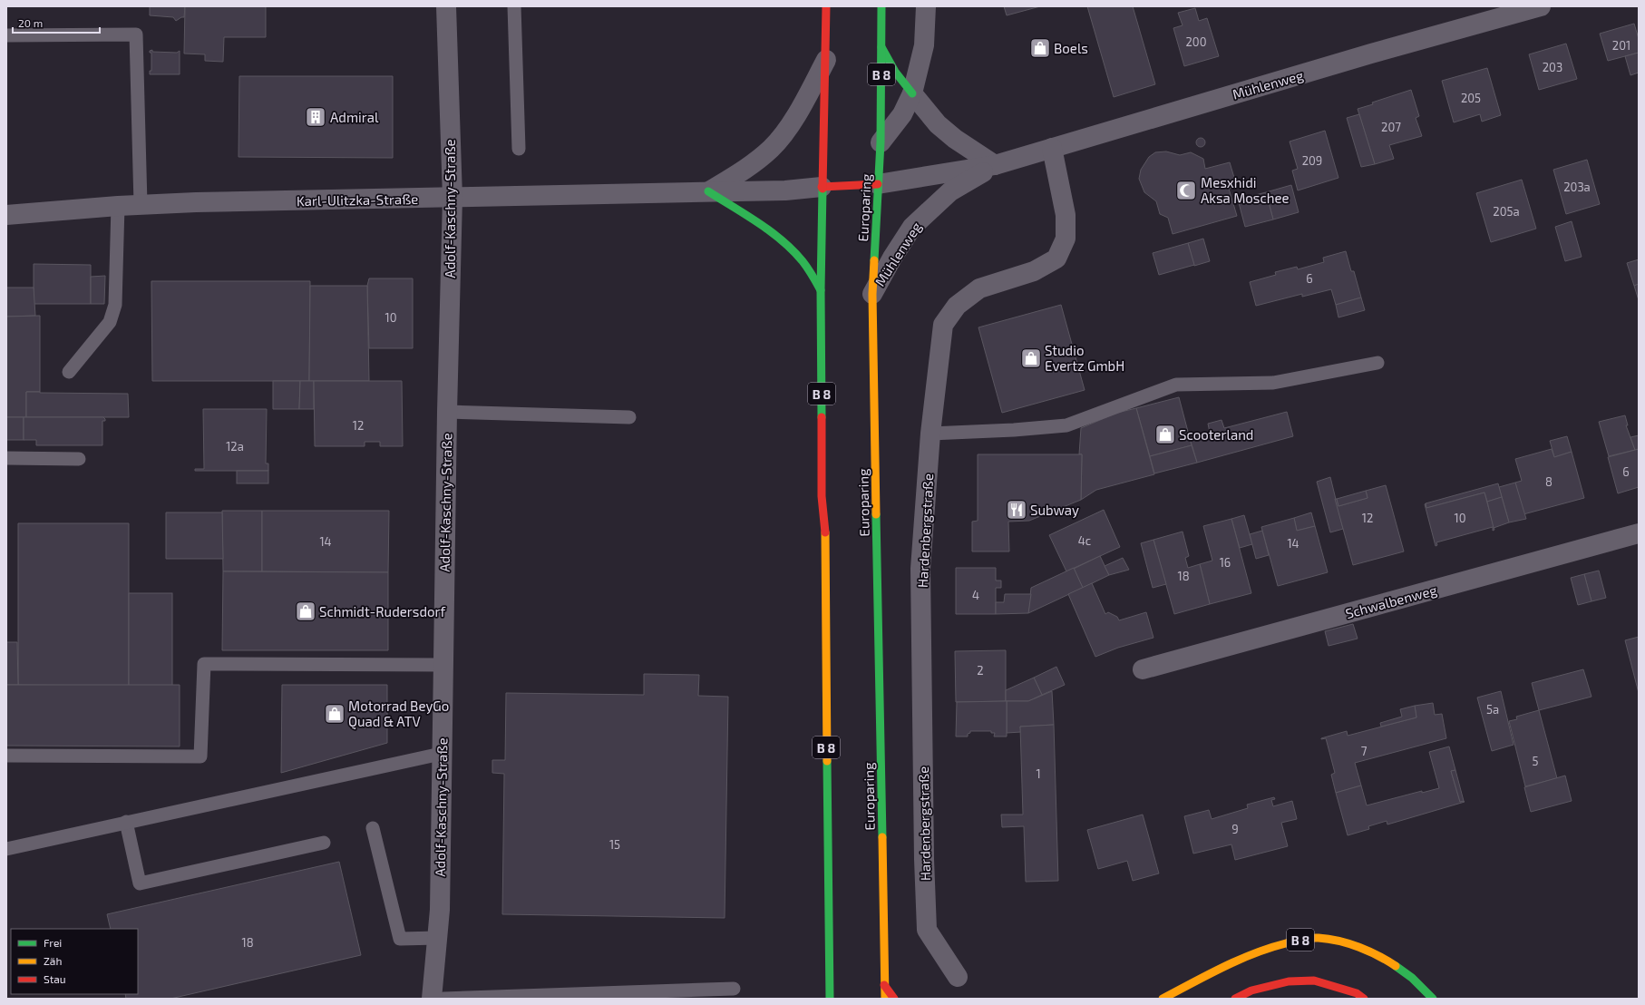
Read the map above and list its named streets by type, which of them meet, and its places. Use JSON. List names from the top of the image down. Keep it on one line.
{"streets":{"main road":["B 8","Europaring"],"street":["Mühlenweg","Karl-Ulitzka-Straße","Adolf-Kaschny-Straße","Hardenbergstraße","Schwalbenweg"]},"crossings":[["B 8","Karl-Ulitzka-Straße"],["Mühlenweg","Europaring"],["Mühlenweg","Hardenbergstraße"],["Karl-Ulitzka-Straße","Adolf-Kaschny-Straße"]],"places":{"shop":["Boels","Studio Evertz GmbH","Scooterland","Schmidt-Rudersdorf","Motorrad BeyGo Quad & ATV"],"building":["Admiral"],"mosque":["Mesxhidi Aksa Moschee"],"restaurant":["Subway"]},"house_numbers":["200","201","203","205","207","209","203a","205a","6","10","12","12a","6","8","12","10","4c","14","14","16","18","4","2","5a","7","5","1","9","15","18"],"legend":["Frei","Zäh","Stau"],"scale_bar":"20 m"}
